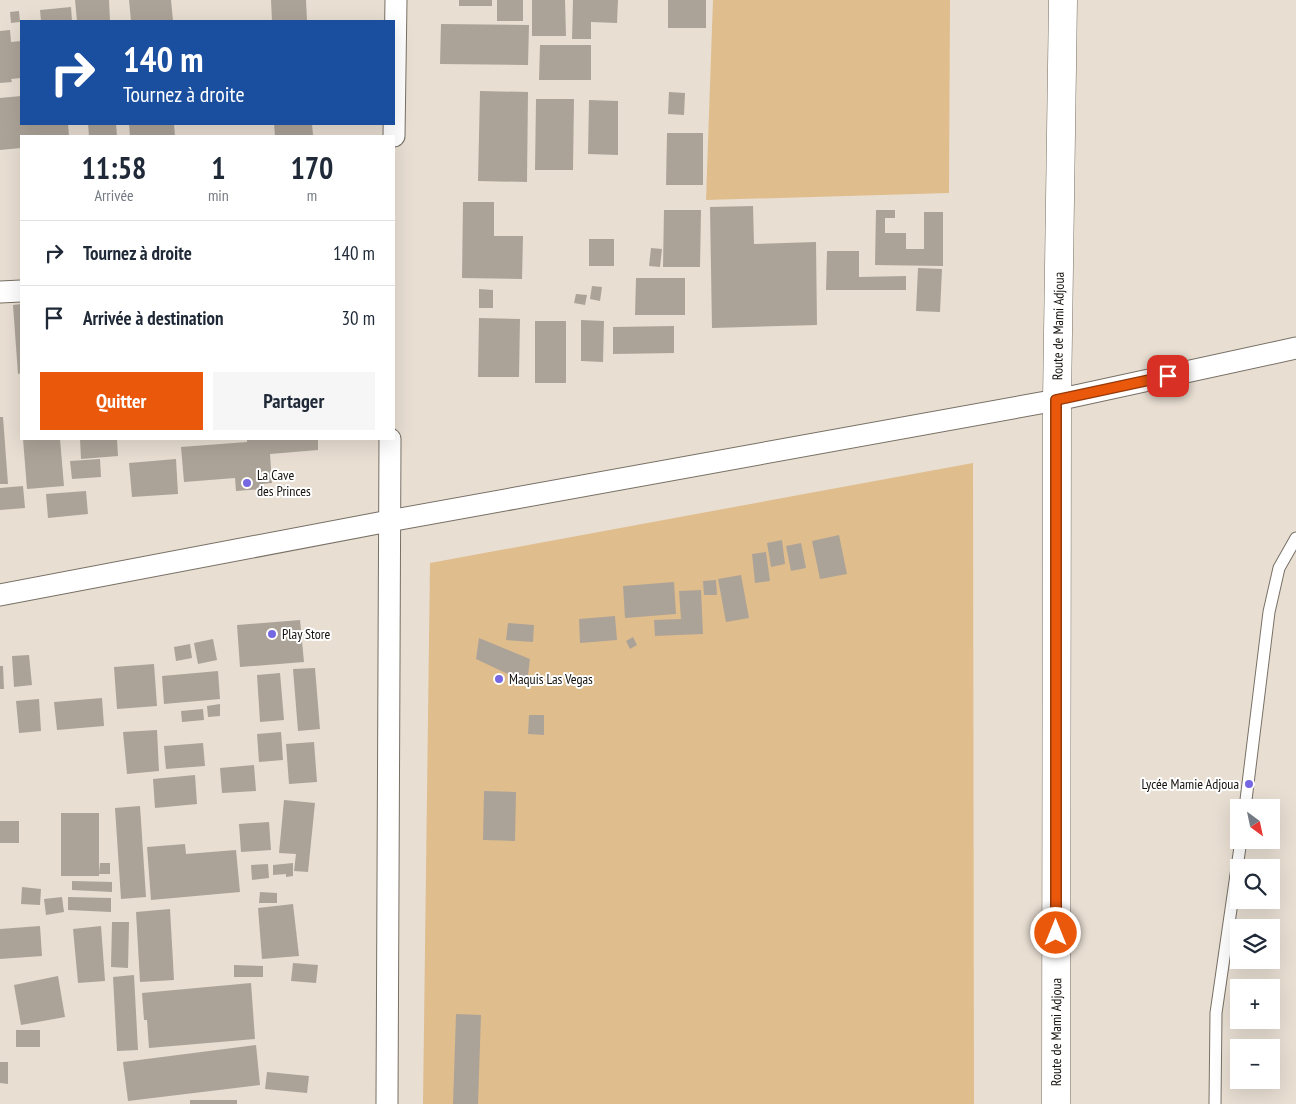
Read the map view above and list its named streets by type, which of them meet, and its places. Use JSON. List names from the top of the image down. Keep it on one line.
{"streets":{"street":["Route de Mami Adjoua"]},"places":["La Cave des Princes","Play Store","Maquis Las Vegas","Lycée Mamie Adjoua"],"north":"bottom right","page":{"turn":["140 m","Tournez à droite"],"eta":["11:58","Arrivée","1","min","170","m"],"list":[{"name":"Tournez à droite","value":"140 m"},{"name":"Arrivée à destination","value":"30 m"}],"buttons":["Quitter","Partager"],"map_buttons":["+","−"]}}
